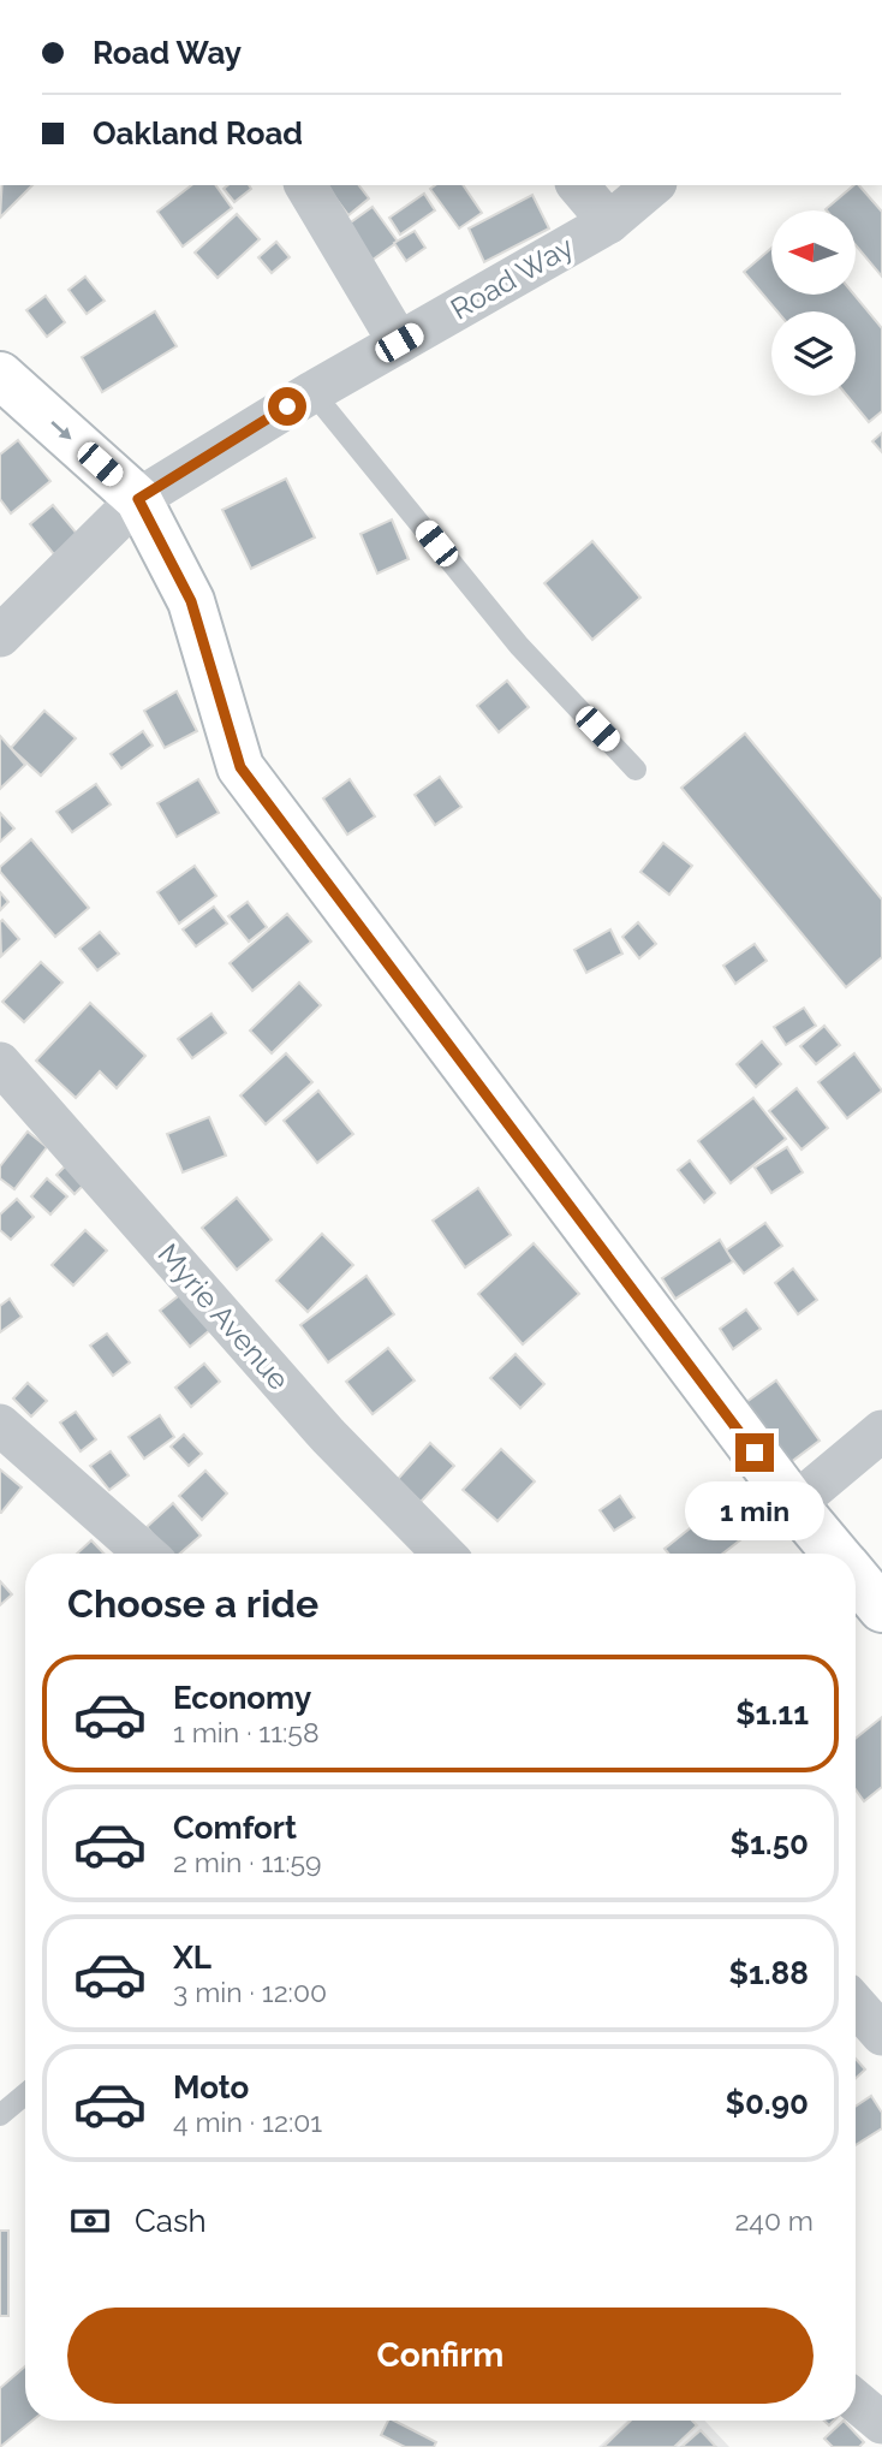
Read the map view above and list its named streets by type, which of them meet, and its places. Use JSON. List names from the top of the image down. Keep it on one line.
{"streets":{"street":["Road Way","Myrie Avenue"]},"north":"left","page":{"banner":["Road Way","Oakland Road"],"bubble":"1 min","heading":"Choose a ride","list":[{"name":"Economy","note":"1 min · 11:58","value":"$1.11"},{"name":"Comfort","note":"2 min · 11:59","value":"$1.50"},{"name":"XL","note":"3 min · 12:00","value":"$1.88"},{"name":"Moto","note":"4 min · 12:01","value":"$0.90"}],"pay":["Cash","240 m"],"buttons":"Confirm"}}
